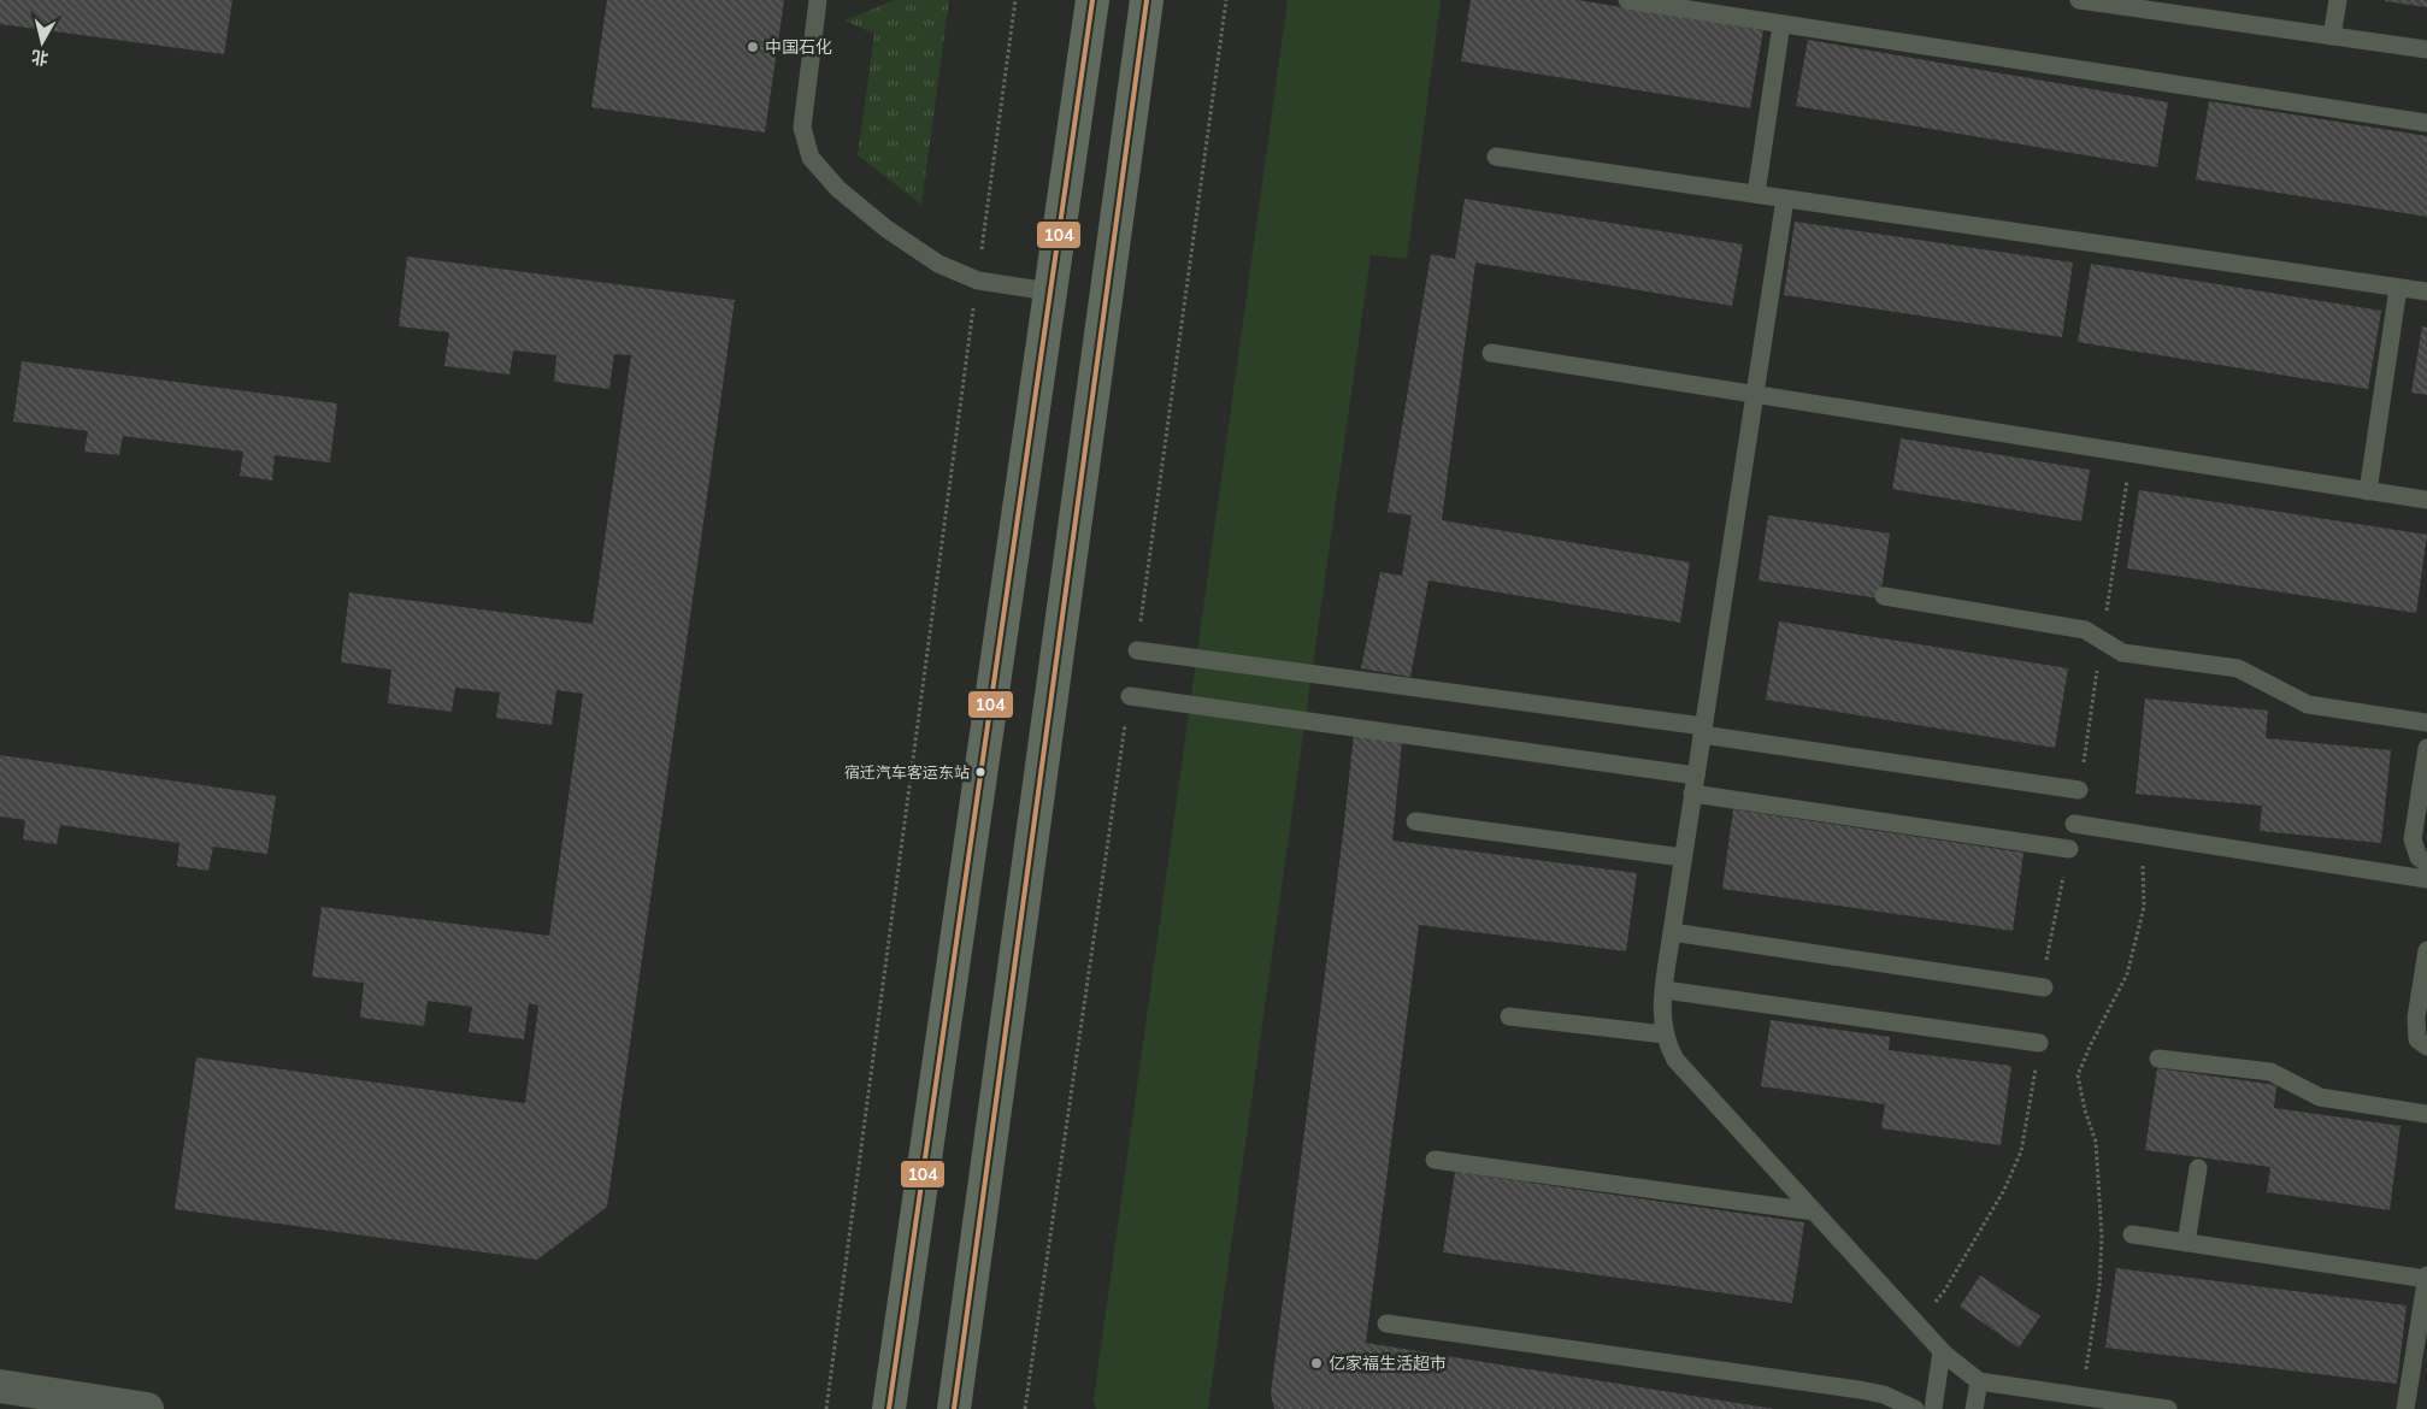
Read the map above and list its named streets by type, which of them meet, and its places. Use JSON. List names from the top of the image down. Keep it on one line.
{"places":["中国石化","宿迁汽车客运东站","亿家福生活超市"],"lines":["transit line 104"],"north":"bottom"}
